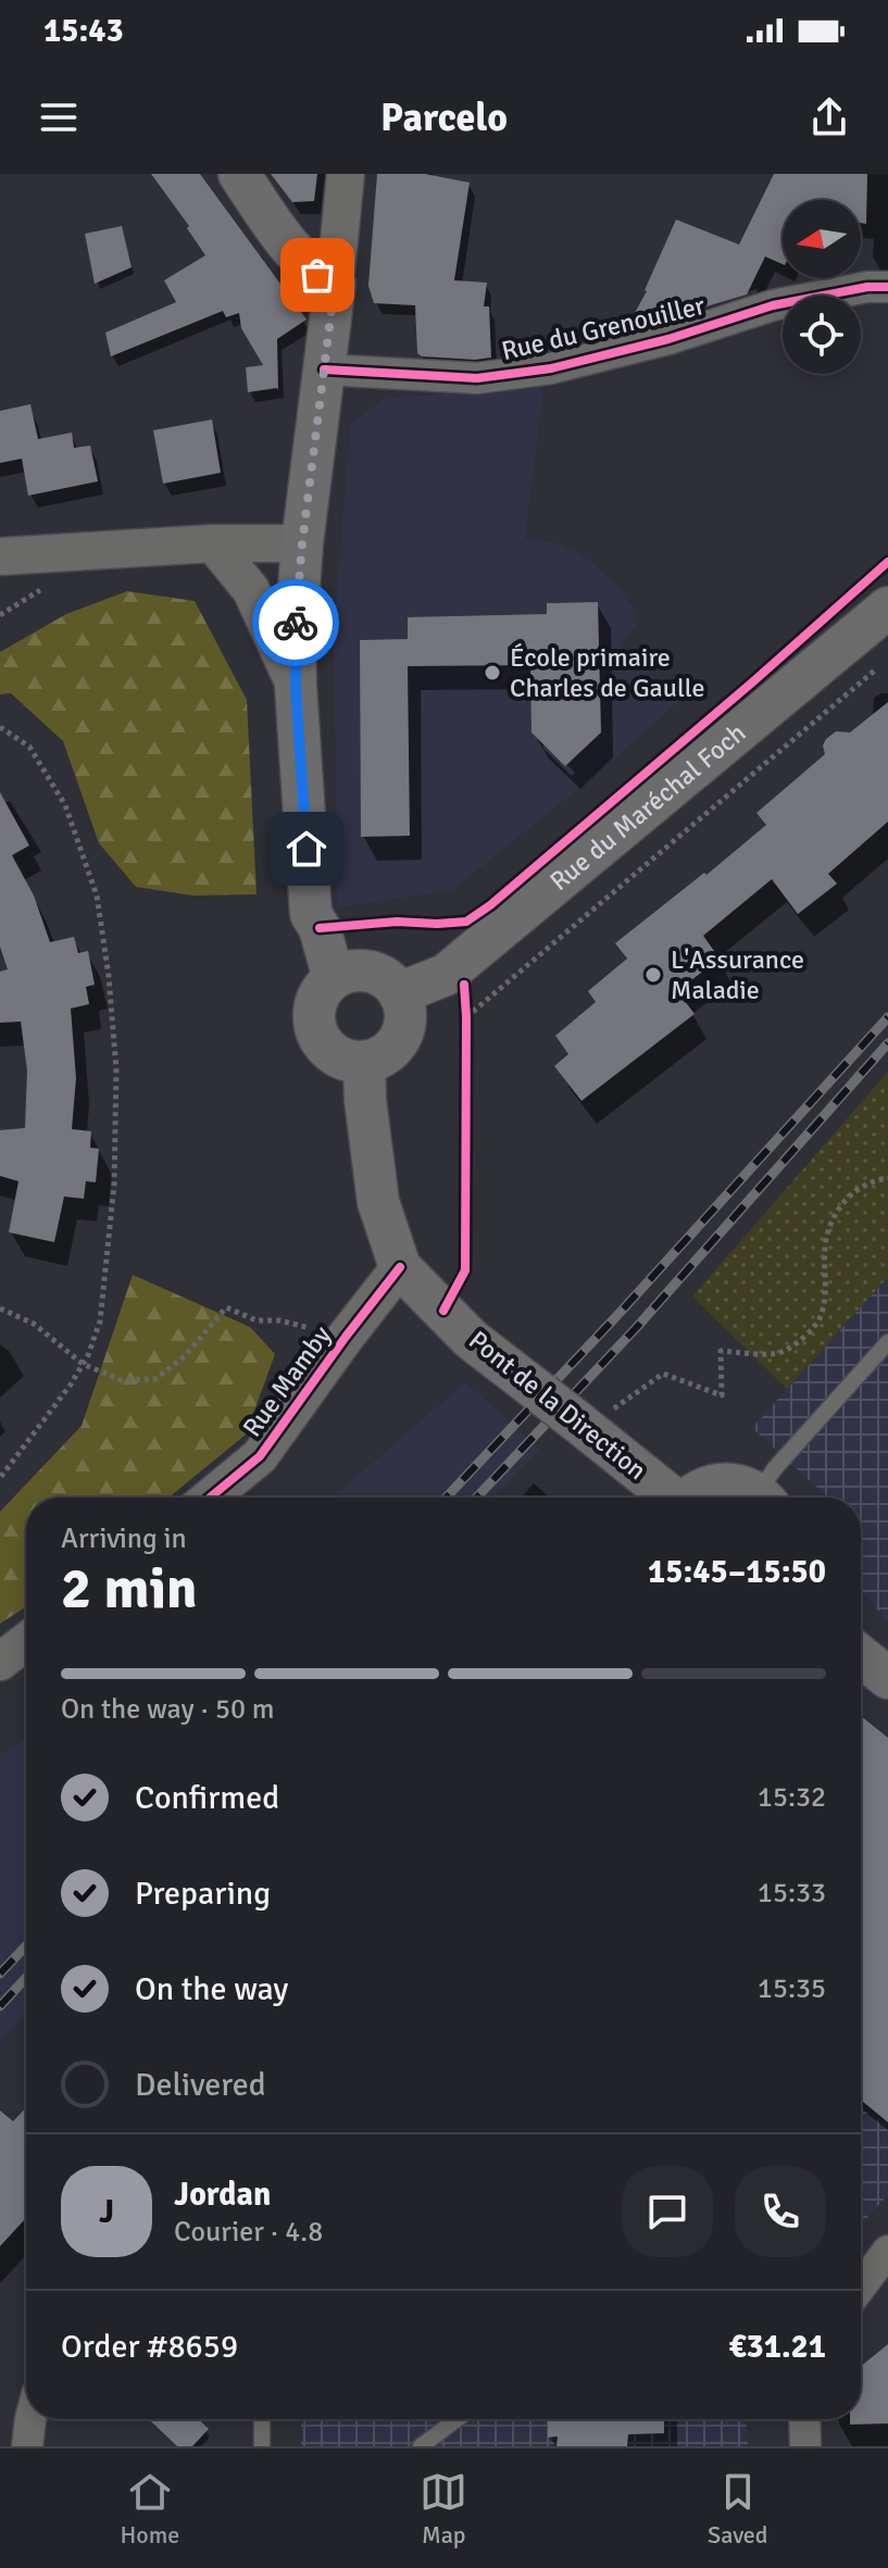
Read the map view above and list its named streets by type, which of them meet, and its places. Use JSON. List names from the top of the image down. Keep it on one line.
{"streets":{"main road":["Rue du Maréchal Foch","Pont de la Direction"],"street":["Rue du Grenouiller","Rue Mamby"]},"crossings":[["Rue du Maréchal Foch","Pont de la Direction"],["Rue Mamby","Pont de la Direction"]],"places":["École primaire Charles de Gaulle","L'Assurance Maladie"],"north":"left","page":{"status":"15:43","header":"Parcelo","heading":["2 min","Arriving in","15:45–15:50"],"panel":["Jordan","Courier · 4.8","Order #8659","€31.21"],"bar":"On the way · 50 m","list":[["Confirmed","15:32"],["Preparing","15:33"],["On the way","15:35"],"Delivered"],"round":"J","tabs":["Home","Map","Saved"]}}
